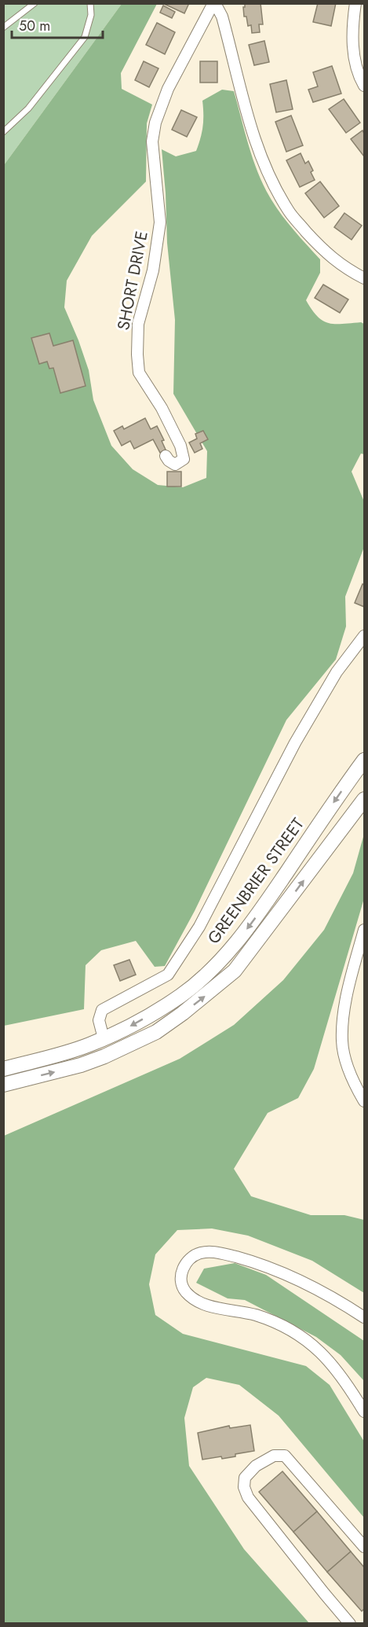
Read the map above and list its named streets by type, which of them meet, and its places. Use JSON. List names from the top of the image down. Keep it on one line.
{"streets":{"main road":["GREENBRIER STREET"],"street":["SHORT DRIVE"]},"scale_bar":"50 m"}
